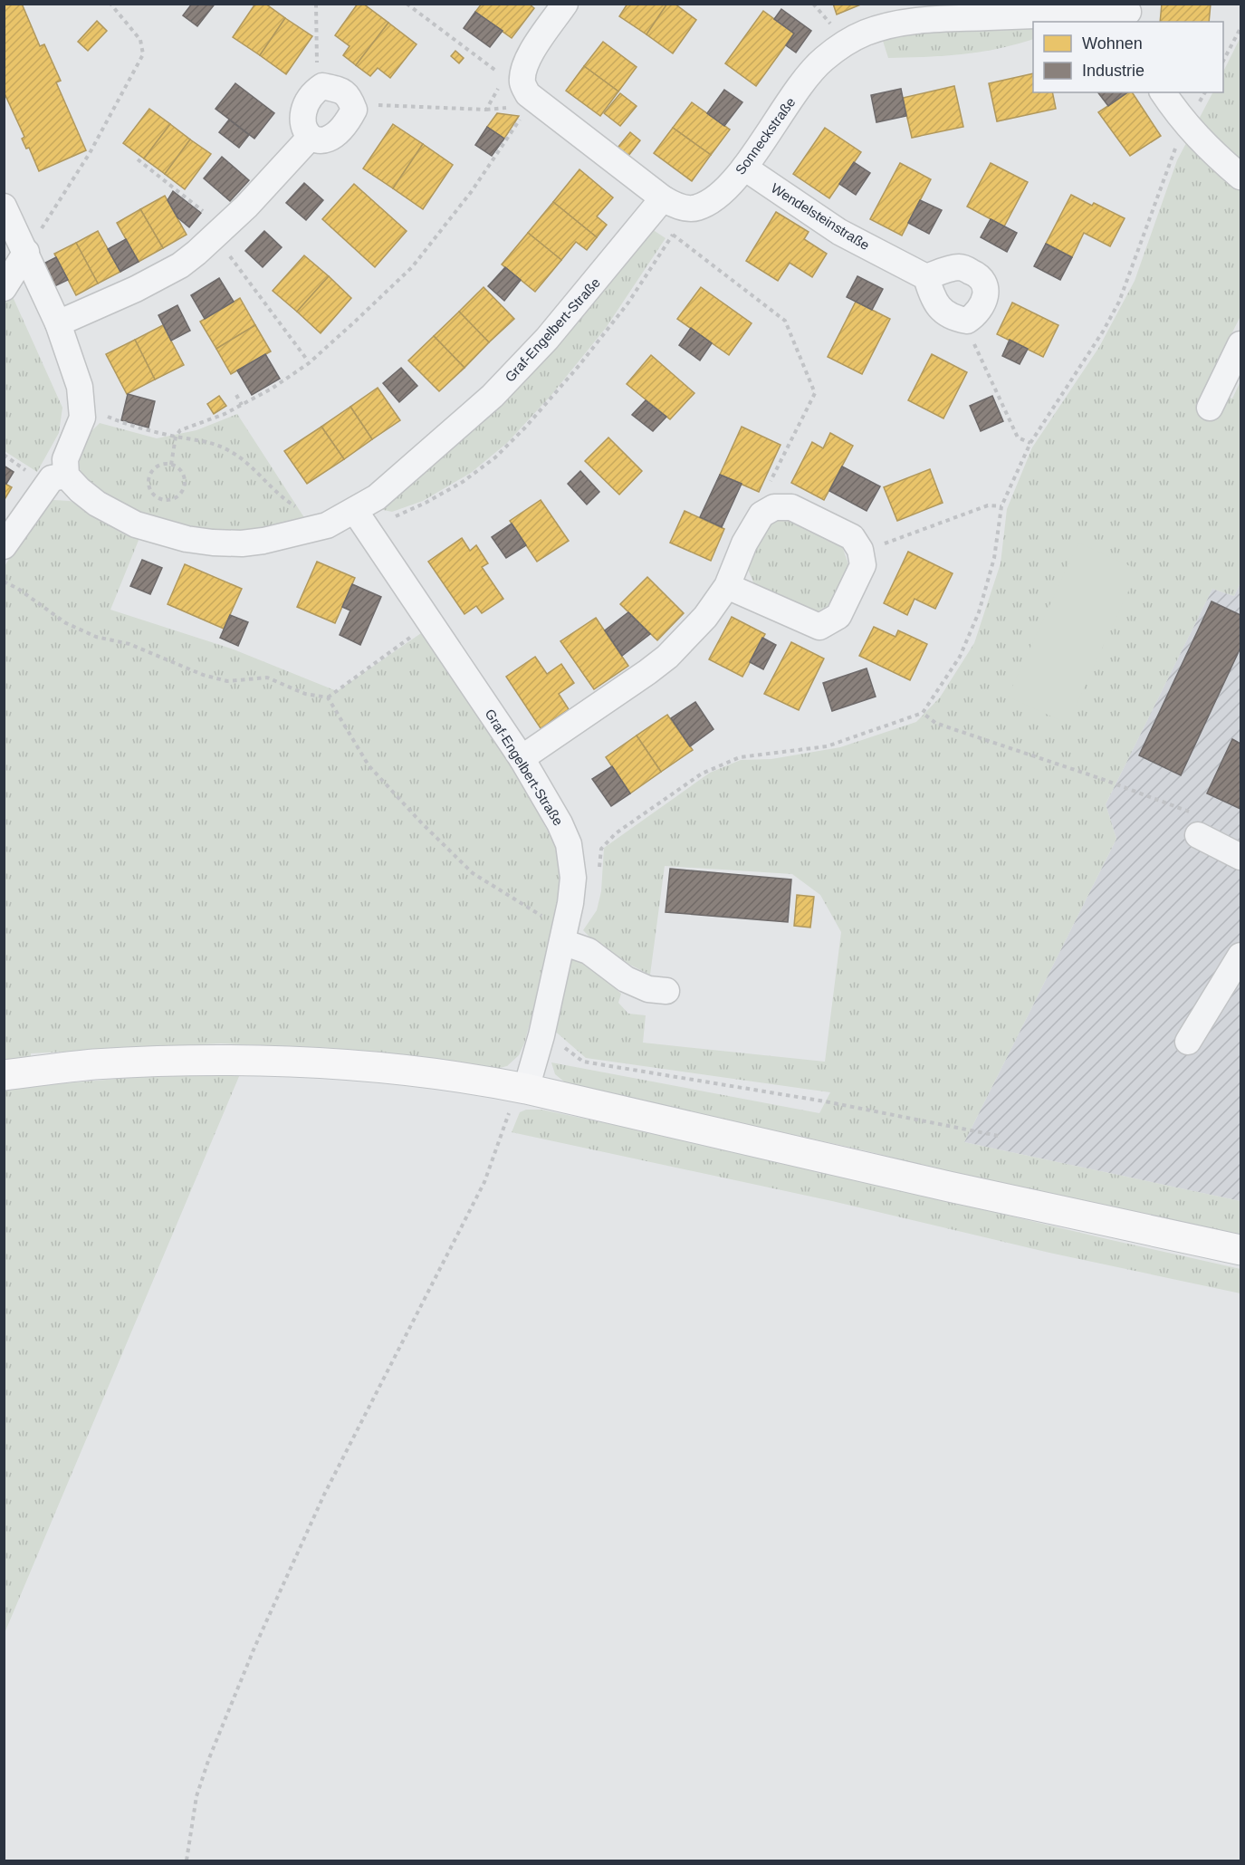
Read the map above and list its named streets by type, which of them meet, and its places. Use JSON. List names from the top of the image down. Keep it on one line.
{"streets":{"street":["Sonneckstraße","Wendelsteinstraße","Graf-Engelbert-Straße"]},"crossings":[["Sonneckstraße","Wendelsteinstraße"],["Sonneckstraße","Graf-Engelbert-Straße"]],"legend":["Wohnen","Industrie"]}
